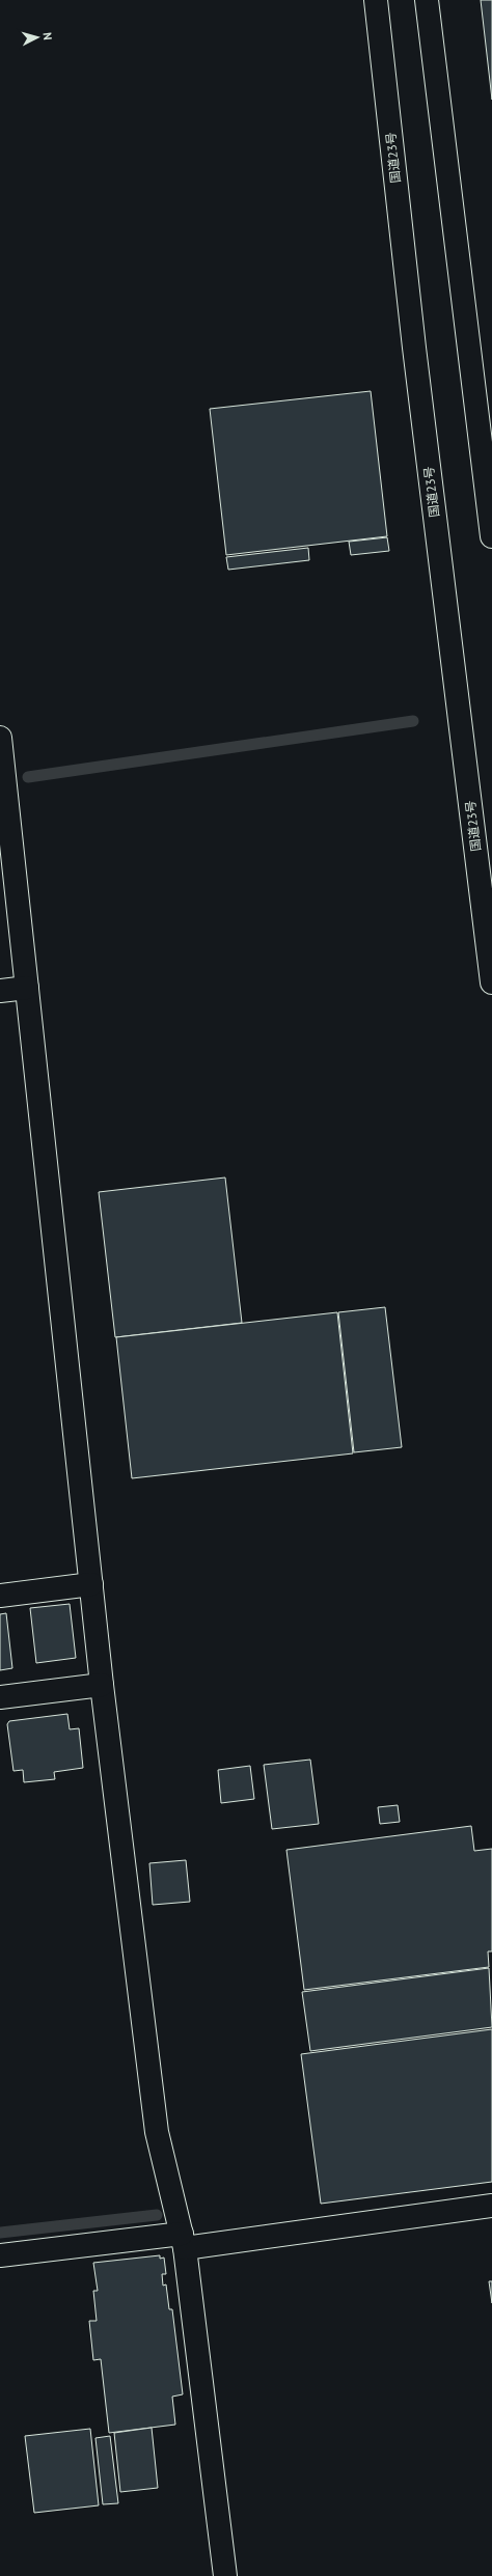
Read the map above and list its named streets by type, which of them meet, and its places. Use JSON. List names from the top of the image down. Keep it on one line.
{"streets":{"main road":["国道23号"]},"north":"right"}
